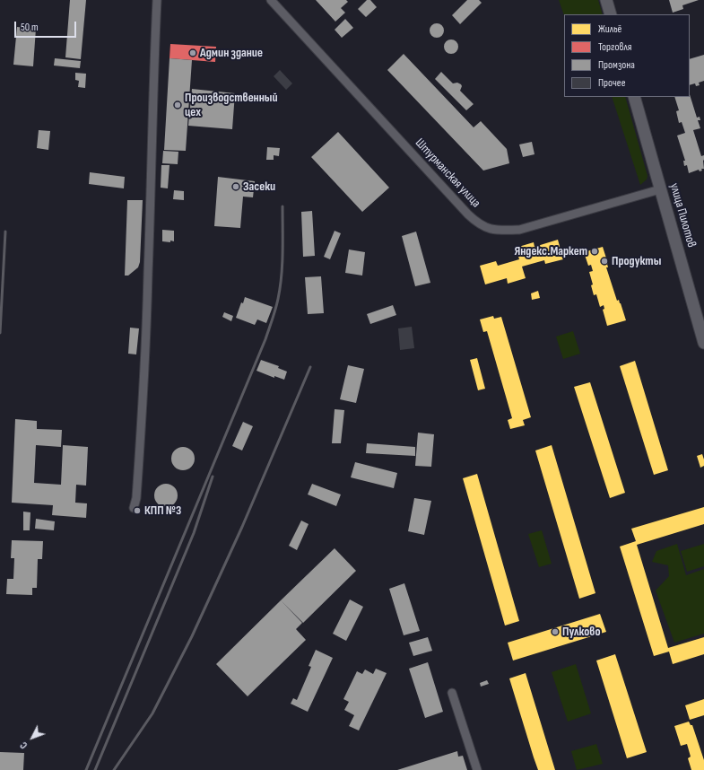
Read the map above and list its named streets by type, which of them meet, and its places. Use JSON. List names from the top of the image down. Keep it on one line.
{"streets":{"street":["Штурманская улица","улица Пилотов"]},"crossings":[["Штурманская улица","улица Пилотов"]],"places":["Админ здание","Производственный цех","Засеки","Яндекс.Маркет","Продукты","КПП №3","Пулково"],"legend":["Жильё","Торговля","Промзона","Прочее"],"scale_bar":"50 m","north":"bottom left"}
